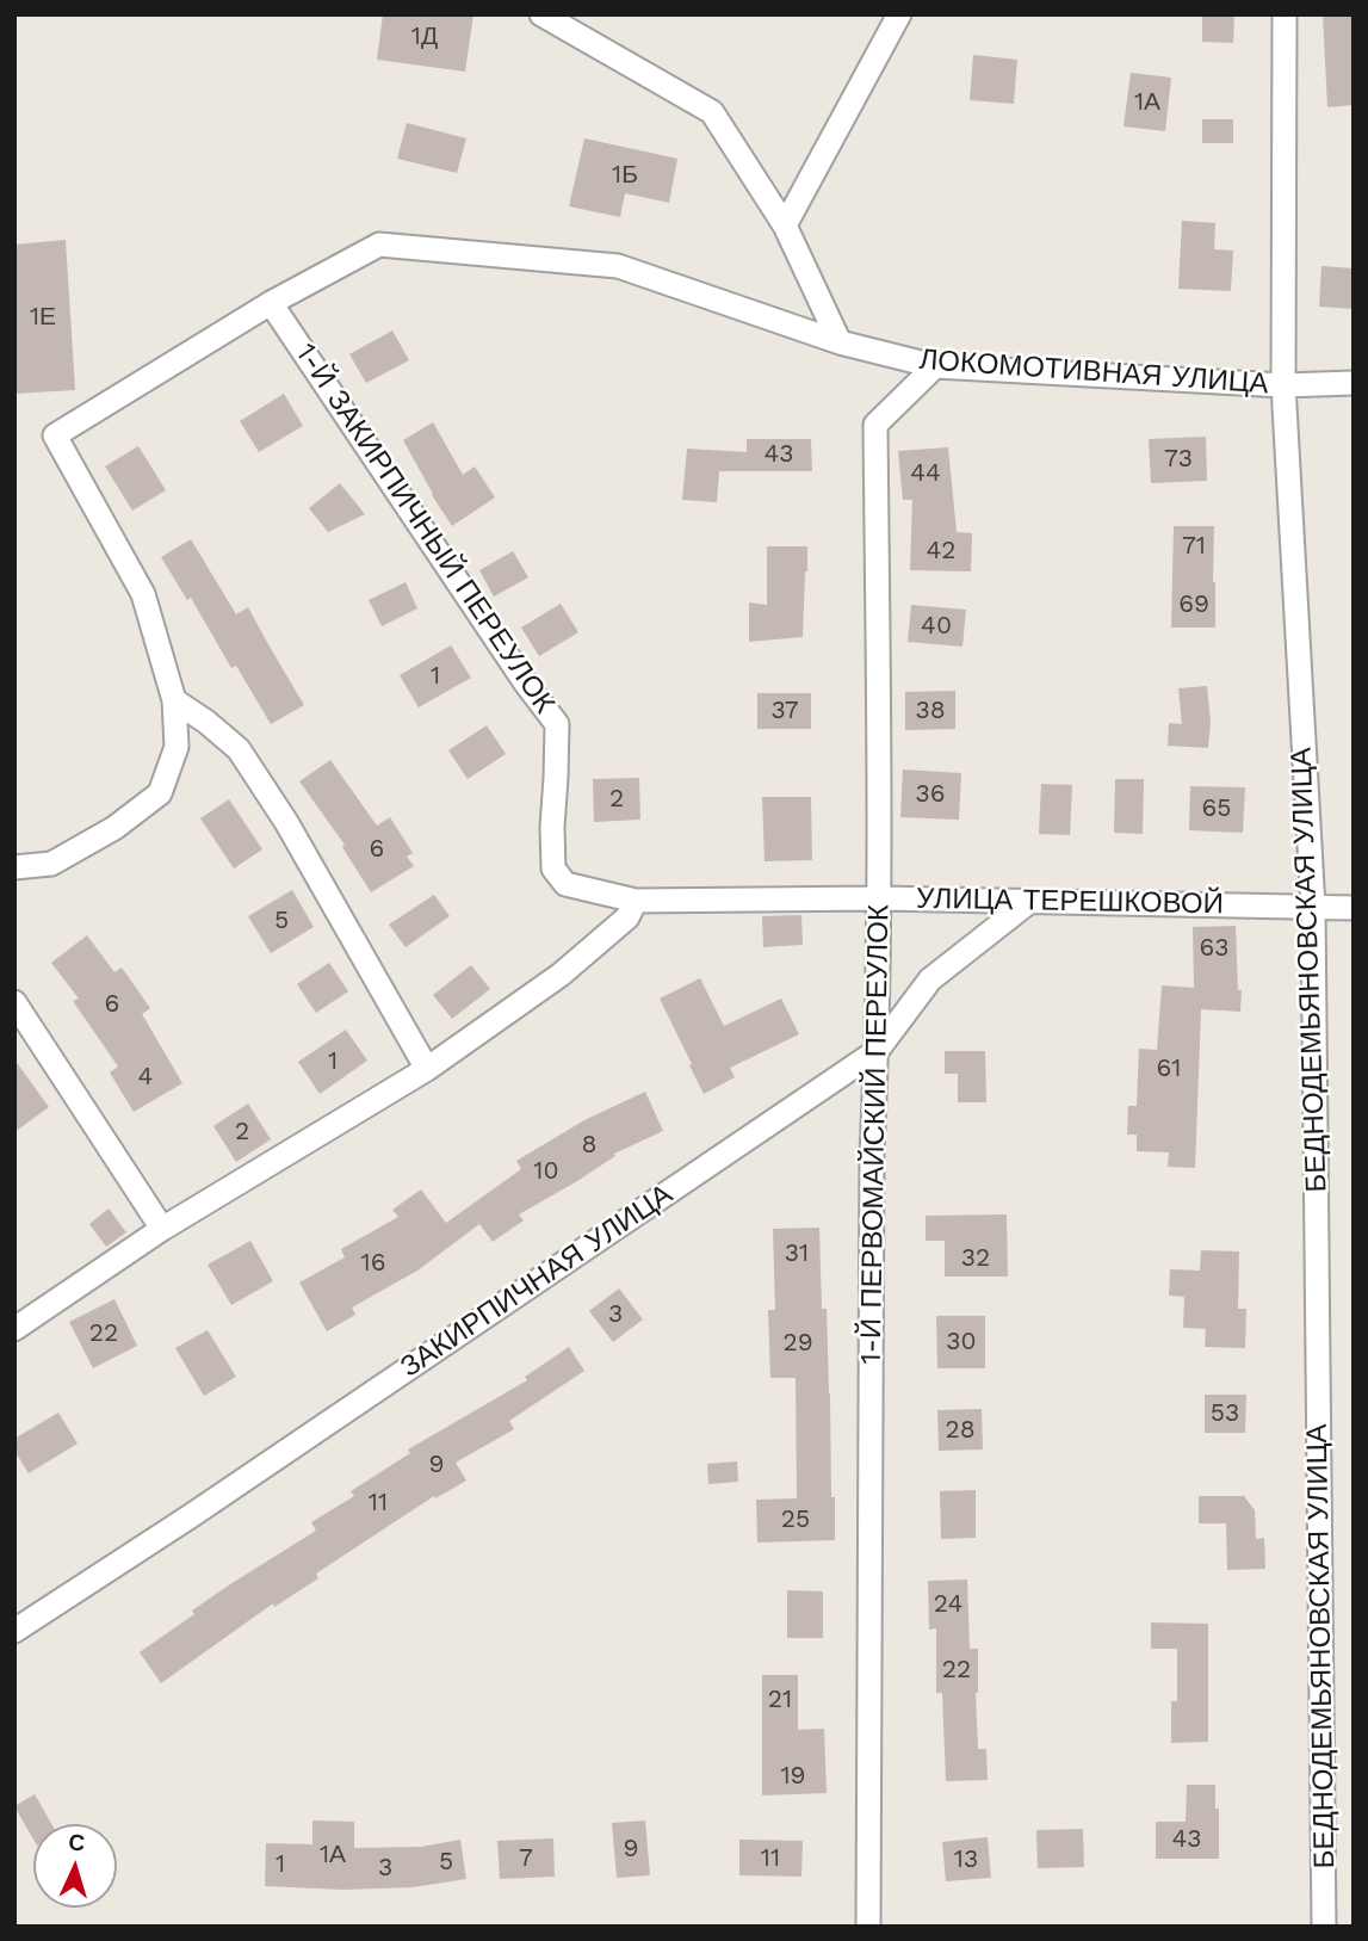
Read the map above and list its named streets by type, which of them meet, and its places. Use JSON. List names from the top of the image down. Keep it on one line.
{"streets":{"street":["ЛОКОМОТИВНАЯ УЛИЦА","1-Й ЗАКИРПИЧНЫЙ ПЕРЕУЛОК","УЛИЦА ТЕРЕШКОВОЙ","БЕДНОДЕМЬЯНОВСКАЯ УЛИЦА","1-Й ПЕРВОМАЙСКИЙ ПЕРЕУЛОК","ЗАКИРПИЧНАЯ УЛИЦА"]},"crossings":[["ЛОКОМОТИВНАЯ УЛИЦА","1-Й ЗАКИРПИЧНЫЙ ПЕРЕУЛОК"],["ЛОКОМОТИВНАЯ УЛИЦА","БЕДНОДЕМЬЯНОВСКАЯ УЛИЦА"],["ЛОКОМОТИВНАЯ УЛИЦА","1-Й ПЕРВОМАЙСКИЙ ПЕРЕУЛОК"],["1-Й ЗАКИРПИЧНЫЙ ПЕРЕУЛОК","УЛИЦА ТЕРЕШКОВОЙ"],["УЛИЦА ТЕРЕШКОВОЙ","БЕДНОДЕМЬЯНОВСКАЯ УЛИЦА"],["УЛИЦА ТЕРЕШКОВОЙ","1-Й ПЕРВОМАЙСКИЙ ПЕРЕУЛОК"],["УЛИЦА ТЕРЕШКОВОЙ","ЗАКИРПИЧНАЯ УЛИЦА"],["1-Й ПЕРВОМАЙСКИЙ ПЕРЕУЛОК","ЗАКИРПИЧНАЯ УЛИЦА"]],"house_numbers":["1Д","1А","1Б","1Е","43","73","44","71","42","69","40","1","37","38","36","2","65","6","5","63","6","1","61","4","2","8","10","31","32","16","3","22","30","29","53","28","9","11","25","24","22","21","19","43","9","1А","7","11","13","5","1","3"],"north":"top"}
